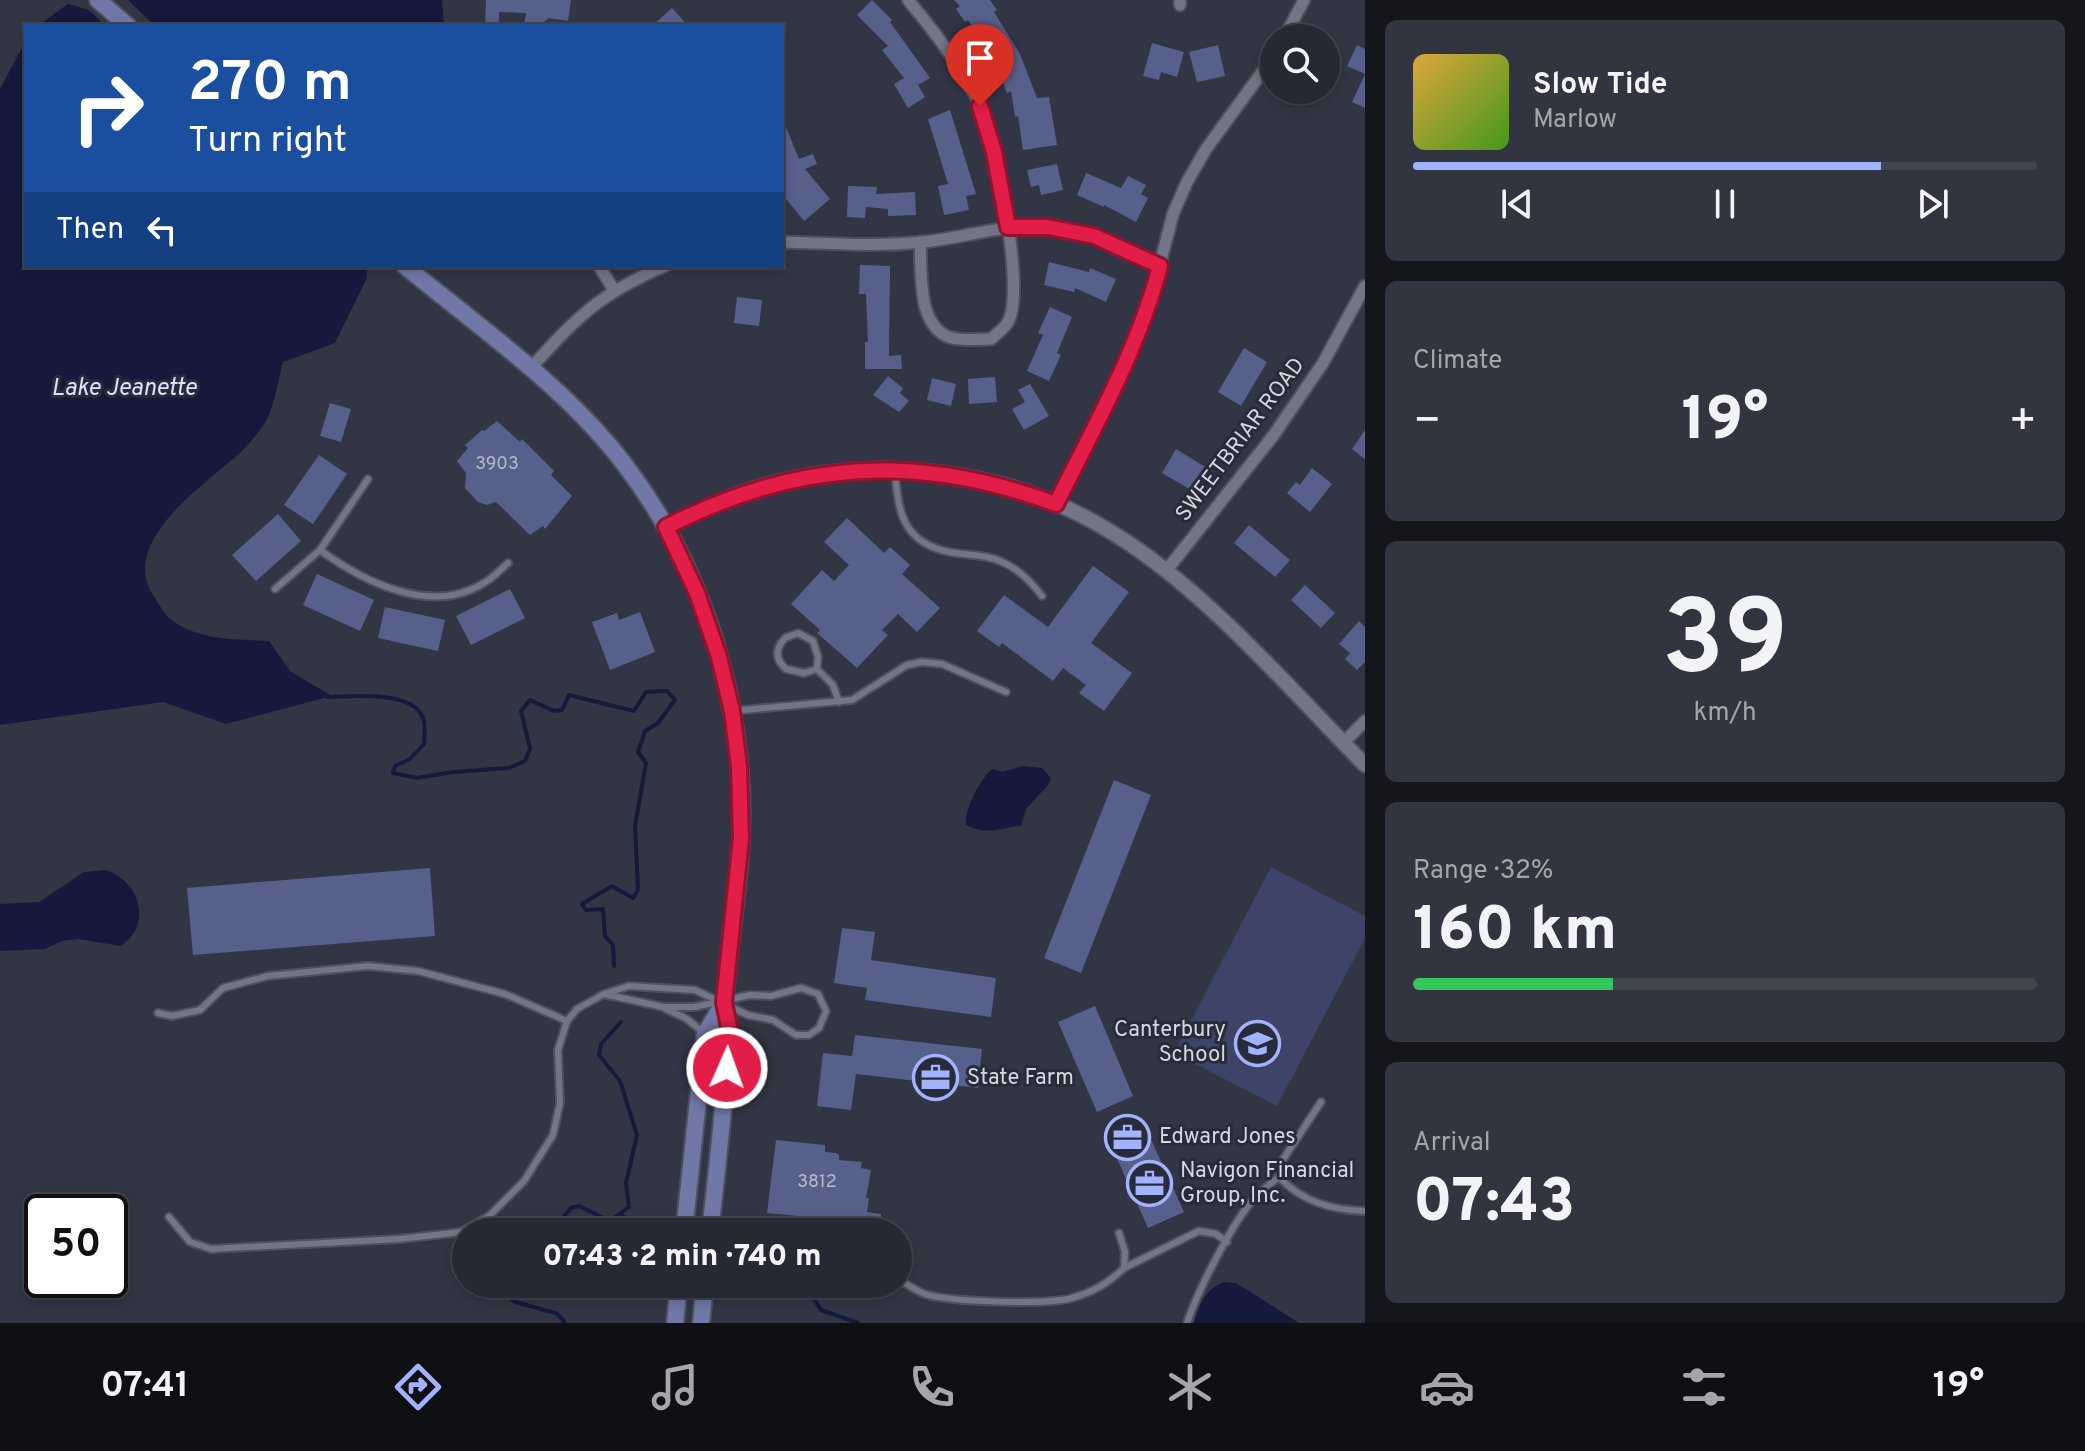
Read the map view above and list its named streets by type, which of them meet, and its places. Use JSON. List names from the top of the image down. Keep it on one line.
{"streets":{"street":["SWEETBRIAR ROAD"]},"water":["Lake Jeanette"],"places":{"school or university":["Canterbury School"],"office":["State Farm","Edward Jones","Navigon Financial Group, Inc."]},"house_numbers":["3903","3812"],"page":{"turn":["270 m","Turn right"],"song":["Slow Tide","Marlow"],"then":"Then","tile":["Climate",["39","km/h"],["Range · 32%","160 km"],["Arrival","07:43"]],"heat":["−","19°","+"],"limit":"50","trip":"07:43 · 2 min · 740 m","tabs":["07:41","19°"]}}
